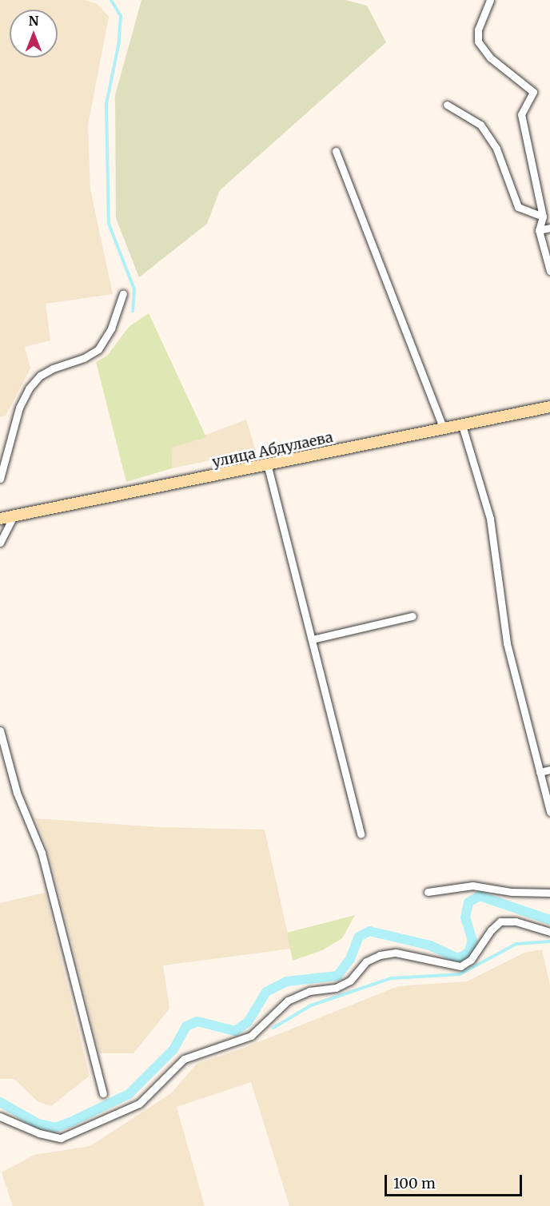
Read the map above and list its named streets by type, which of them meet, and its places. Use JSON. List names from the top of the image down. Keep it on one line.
{"streets":{"main road":["улица Абдулаева"]},"scale_bar":"100 m","north":"top"}
